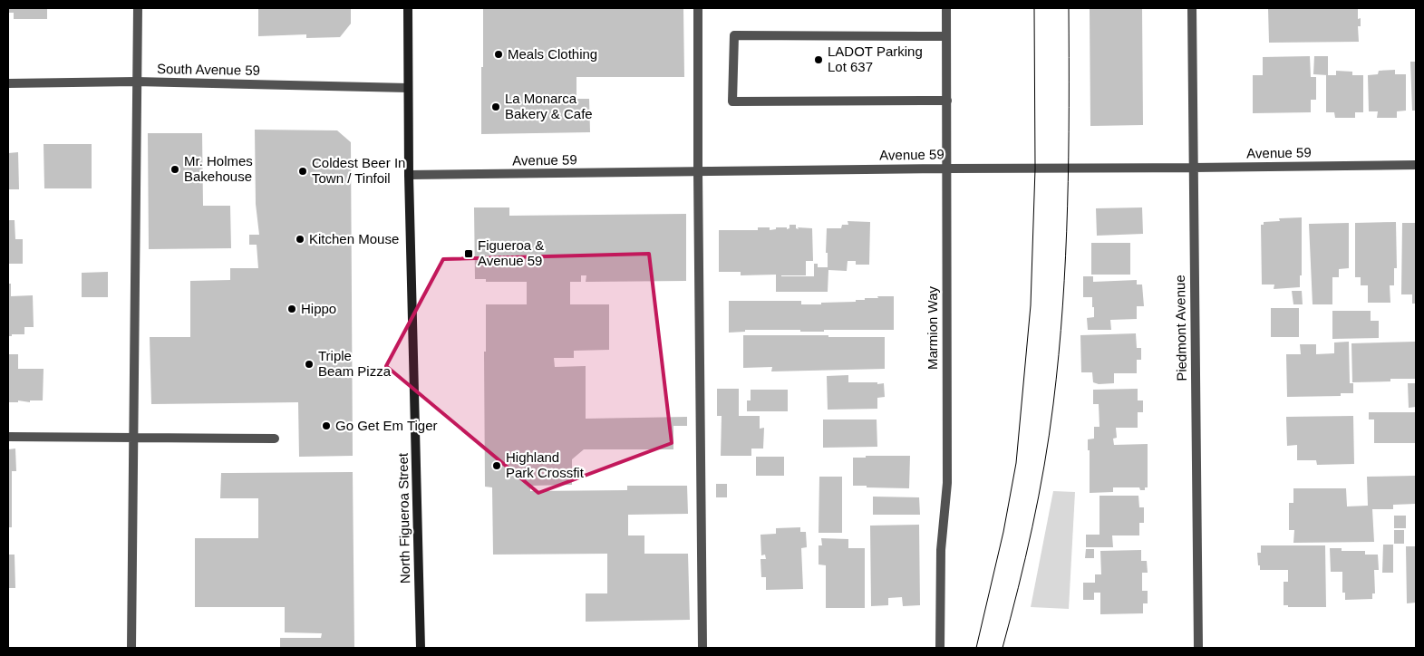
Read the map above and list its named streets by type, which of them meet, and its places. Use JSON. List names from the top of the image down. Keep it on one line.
{"streets":{"main road":["North Figueroa Street"],"street":["South Avenue 59","Avenue 59","Marmion Way","Piedmont Avenue"]},"crossings":[["South Avenue 59","North Figueroa Street"],["Avenue 59","Marmion Way"],["Avenue 59","Piedmont Avenue"],["Avenue 59","North Figueroa Street"]],"places":{"other":["Meals Clothing","LADOT Parking Lot 637","La Monarca Bakery & Cafe","Mr. Holmes Bakehouse","Coldest Beer In Town / Tinfoil","Kitchen Mouse","Hippo","Triple Beam Pizza","Go Get Em Tiger","Highland Park Crossfit"],"transit":["Figueroa & Avenue 59"]}}
